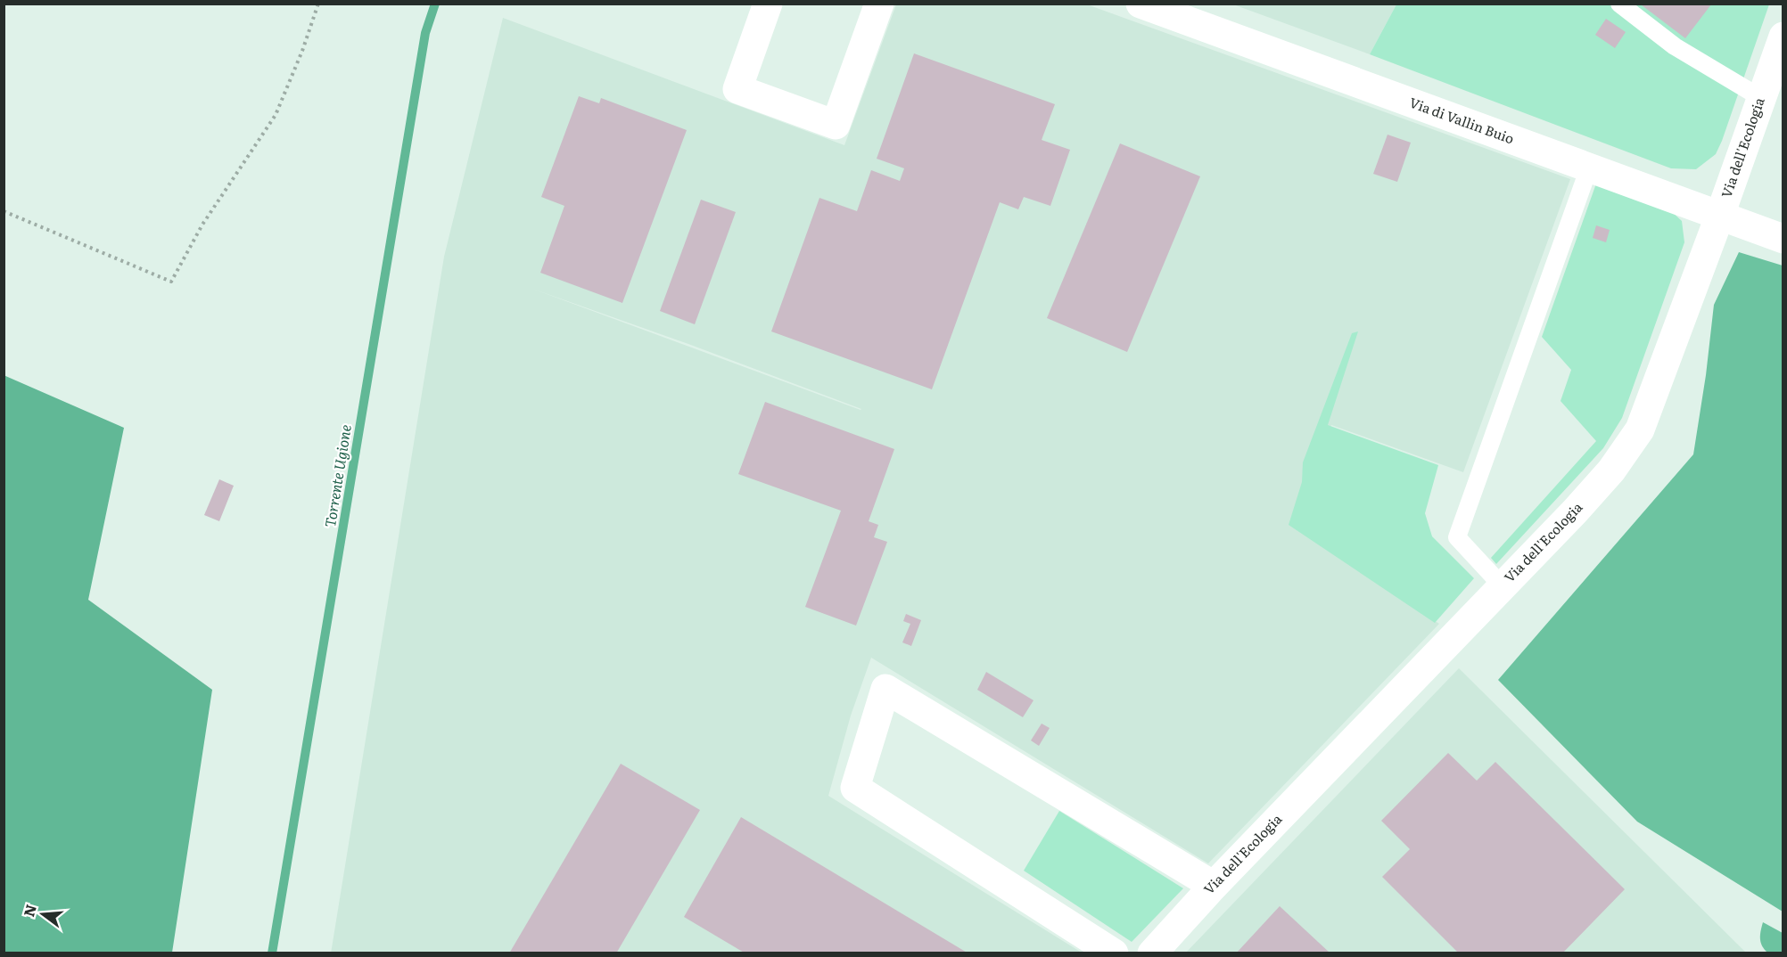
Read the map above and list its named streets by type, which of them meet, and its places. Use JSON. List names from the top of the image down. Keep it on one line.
{"streets":{"street":["Via di Vallin Buio","Via dell'Ecologia"]},"crossings":[["Via di Vallin Buio","Via dell'Ecologia"]],"water":["Torrente Ugione"],"north":"left"}
